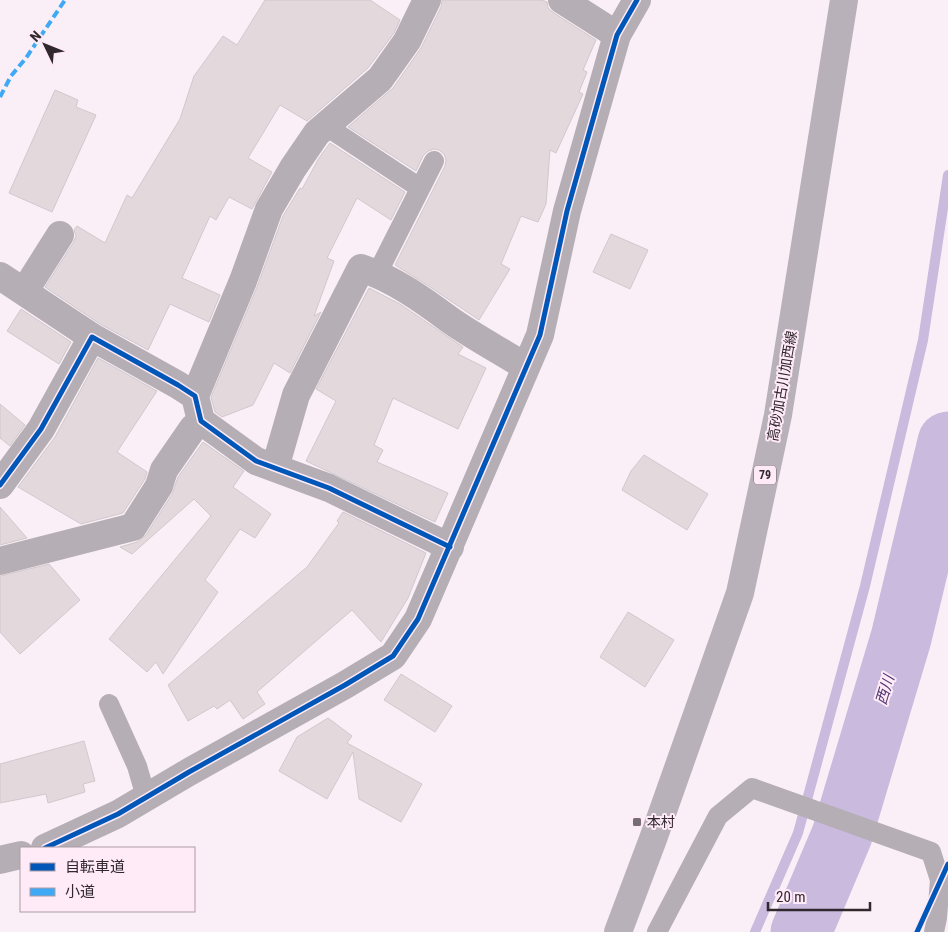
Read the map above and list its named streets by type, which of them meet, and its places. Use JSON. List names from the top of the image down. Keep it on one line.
{"streets":{"main road":["高砂加古川加西線","79"]},"water":["西川"],"places":{"transit":["本村"]},"legend":["自転車道","小道"],"scale_bar":"20 m","north":"top left"}
